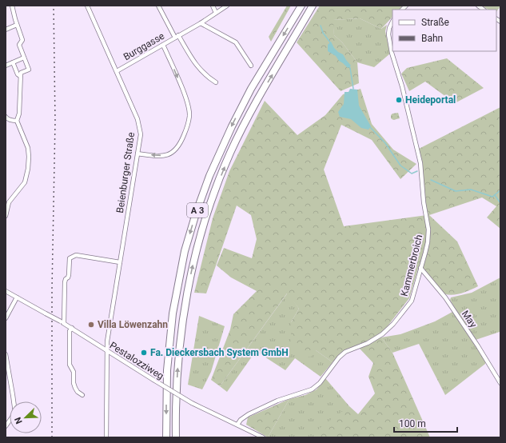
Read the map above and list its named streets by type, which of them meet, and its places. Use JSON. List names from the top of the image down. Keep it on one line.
{"streets":{"highway":["A 3"],"street":["Burggasse","Beienburger Straße","Kammerbroich","May","Pestalozziweg"]},"crossings":[["Burggasse","Beienburger Straße"],["Beienburger Straße","Pestalozziweg"],["Kammerbroich","May"],["Kammerbroich","Pestalozziweg"]],"places":["Heideportal","Villa Löwenzahn","Fa. Dieckersbach System GmbH"],"legend":["Straße","Bahn"],"scale_bar":"100 m","north":"bottom left"}
